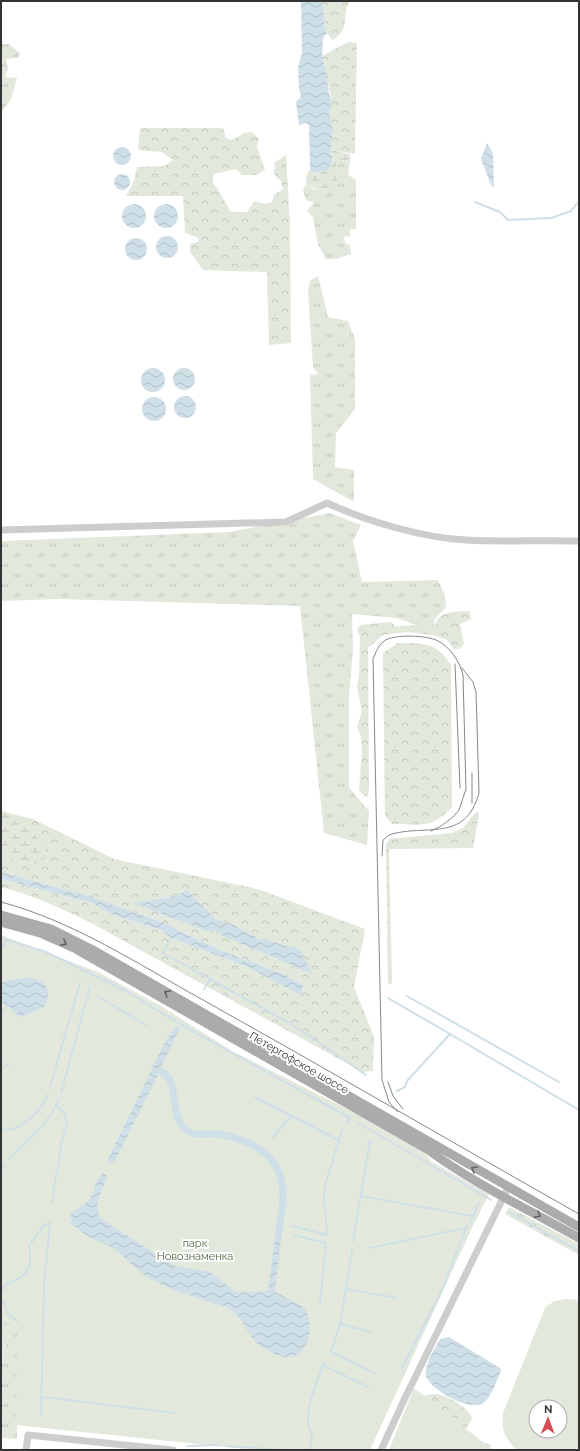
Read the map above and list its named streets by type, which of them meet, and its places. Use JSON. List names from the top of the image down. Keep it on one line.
{"streets":{"main road":["Петергофское шоссе"]},"parks":["парк Новознаменка"],"north":"top"}
